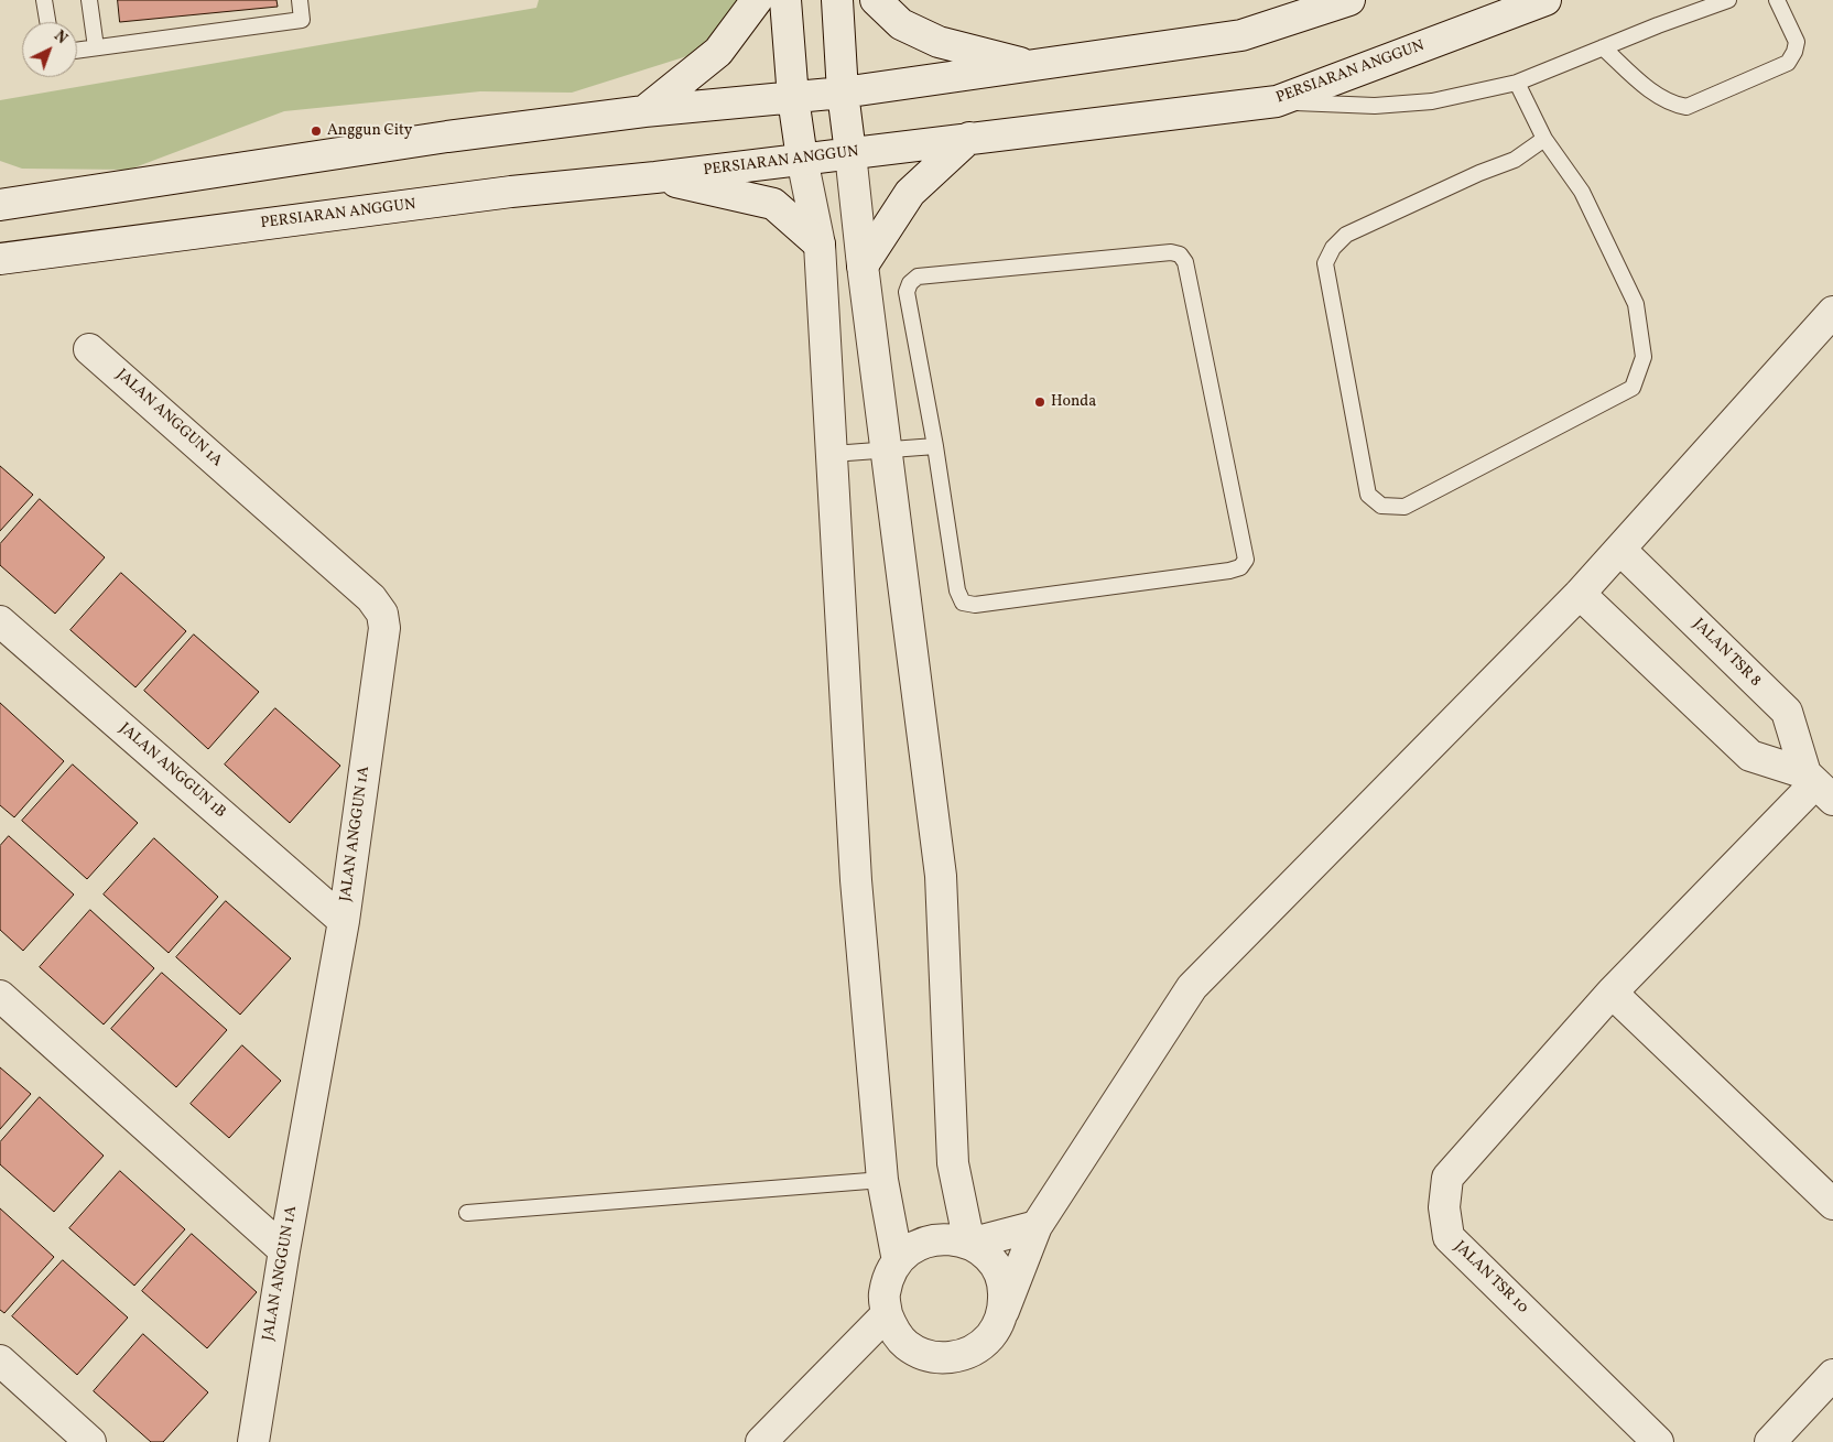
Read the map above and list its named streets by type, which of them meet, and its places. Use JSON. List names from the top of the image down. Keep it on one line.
{"streets":{"street":["PERSIARAN ANGGUN","JALAN ANGGUN 1A","JALAN TSR 8","JALAN ANGGUN 1B","JALAN TSR 10"]},"crossings":[["JALAN ANGGUN 1A","JALAN ANGGUN 1B"],["JALAN TSR 8","JALAN TSR 10"]],"places":["Anggun City","Honda"],"north":"top right"}
